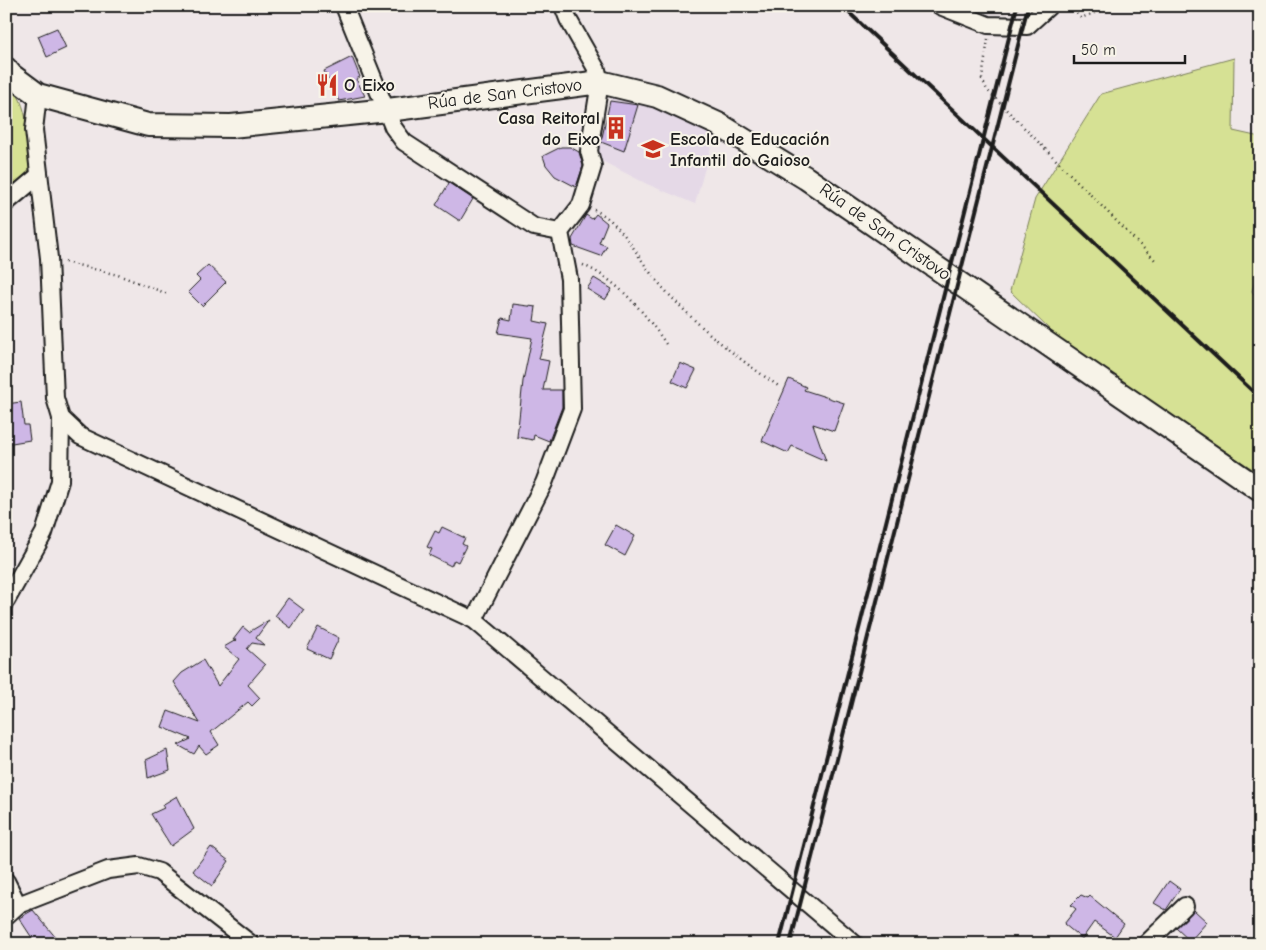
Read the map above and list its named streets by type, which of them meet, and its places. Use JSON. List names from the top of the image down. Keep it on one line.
{"streets":{"street":["Rúa de San Cristovo"]},"places":{"restaurant":["O Eixo"],"building":["Casa Reitoral do Eixo"],"school or university":["Escola de Educación Infantil do Gaioso"]},"scale_bar":"50 m"}
